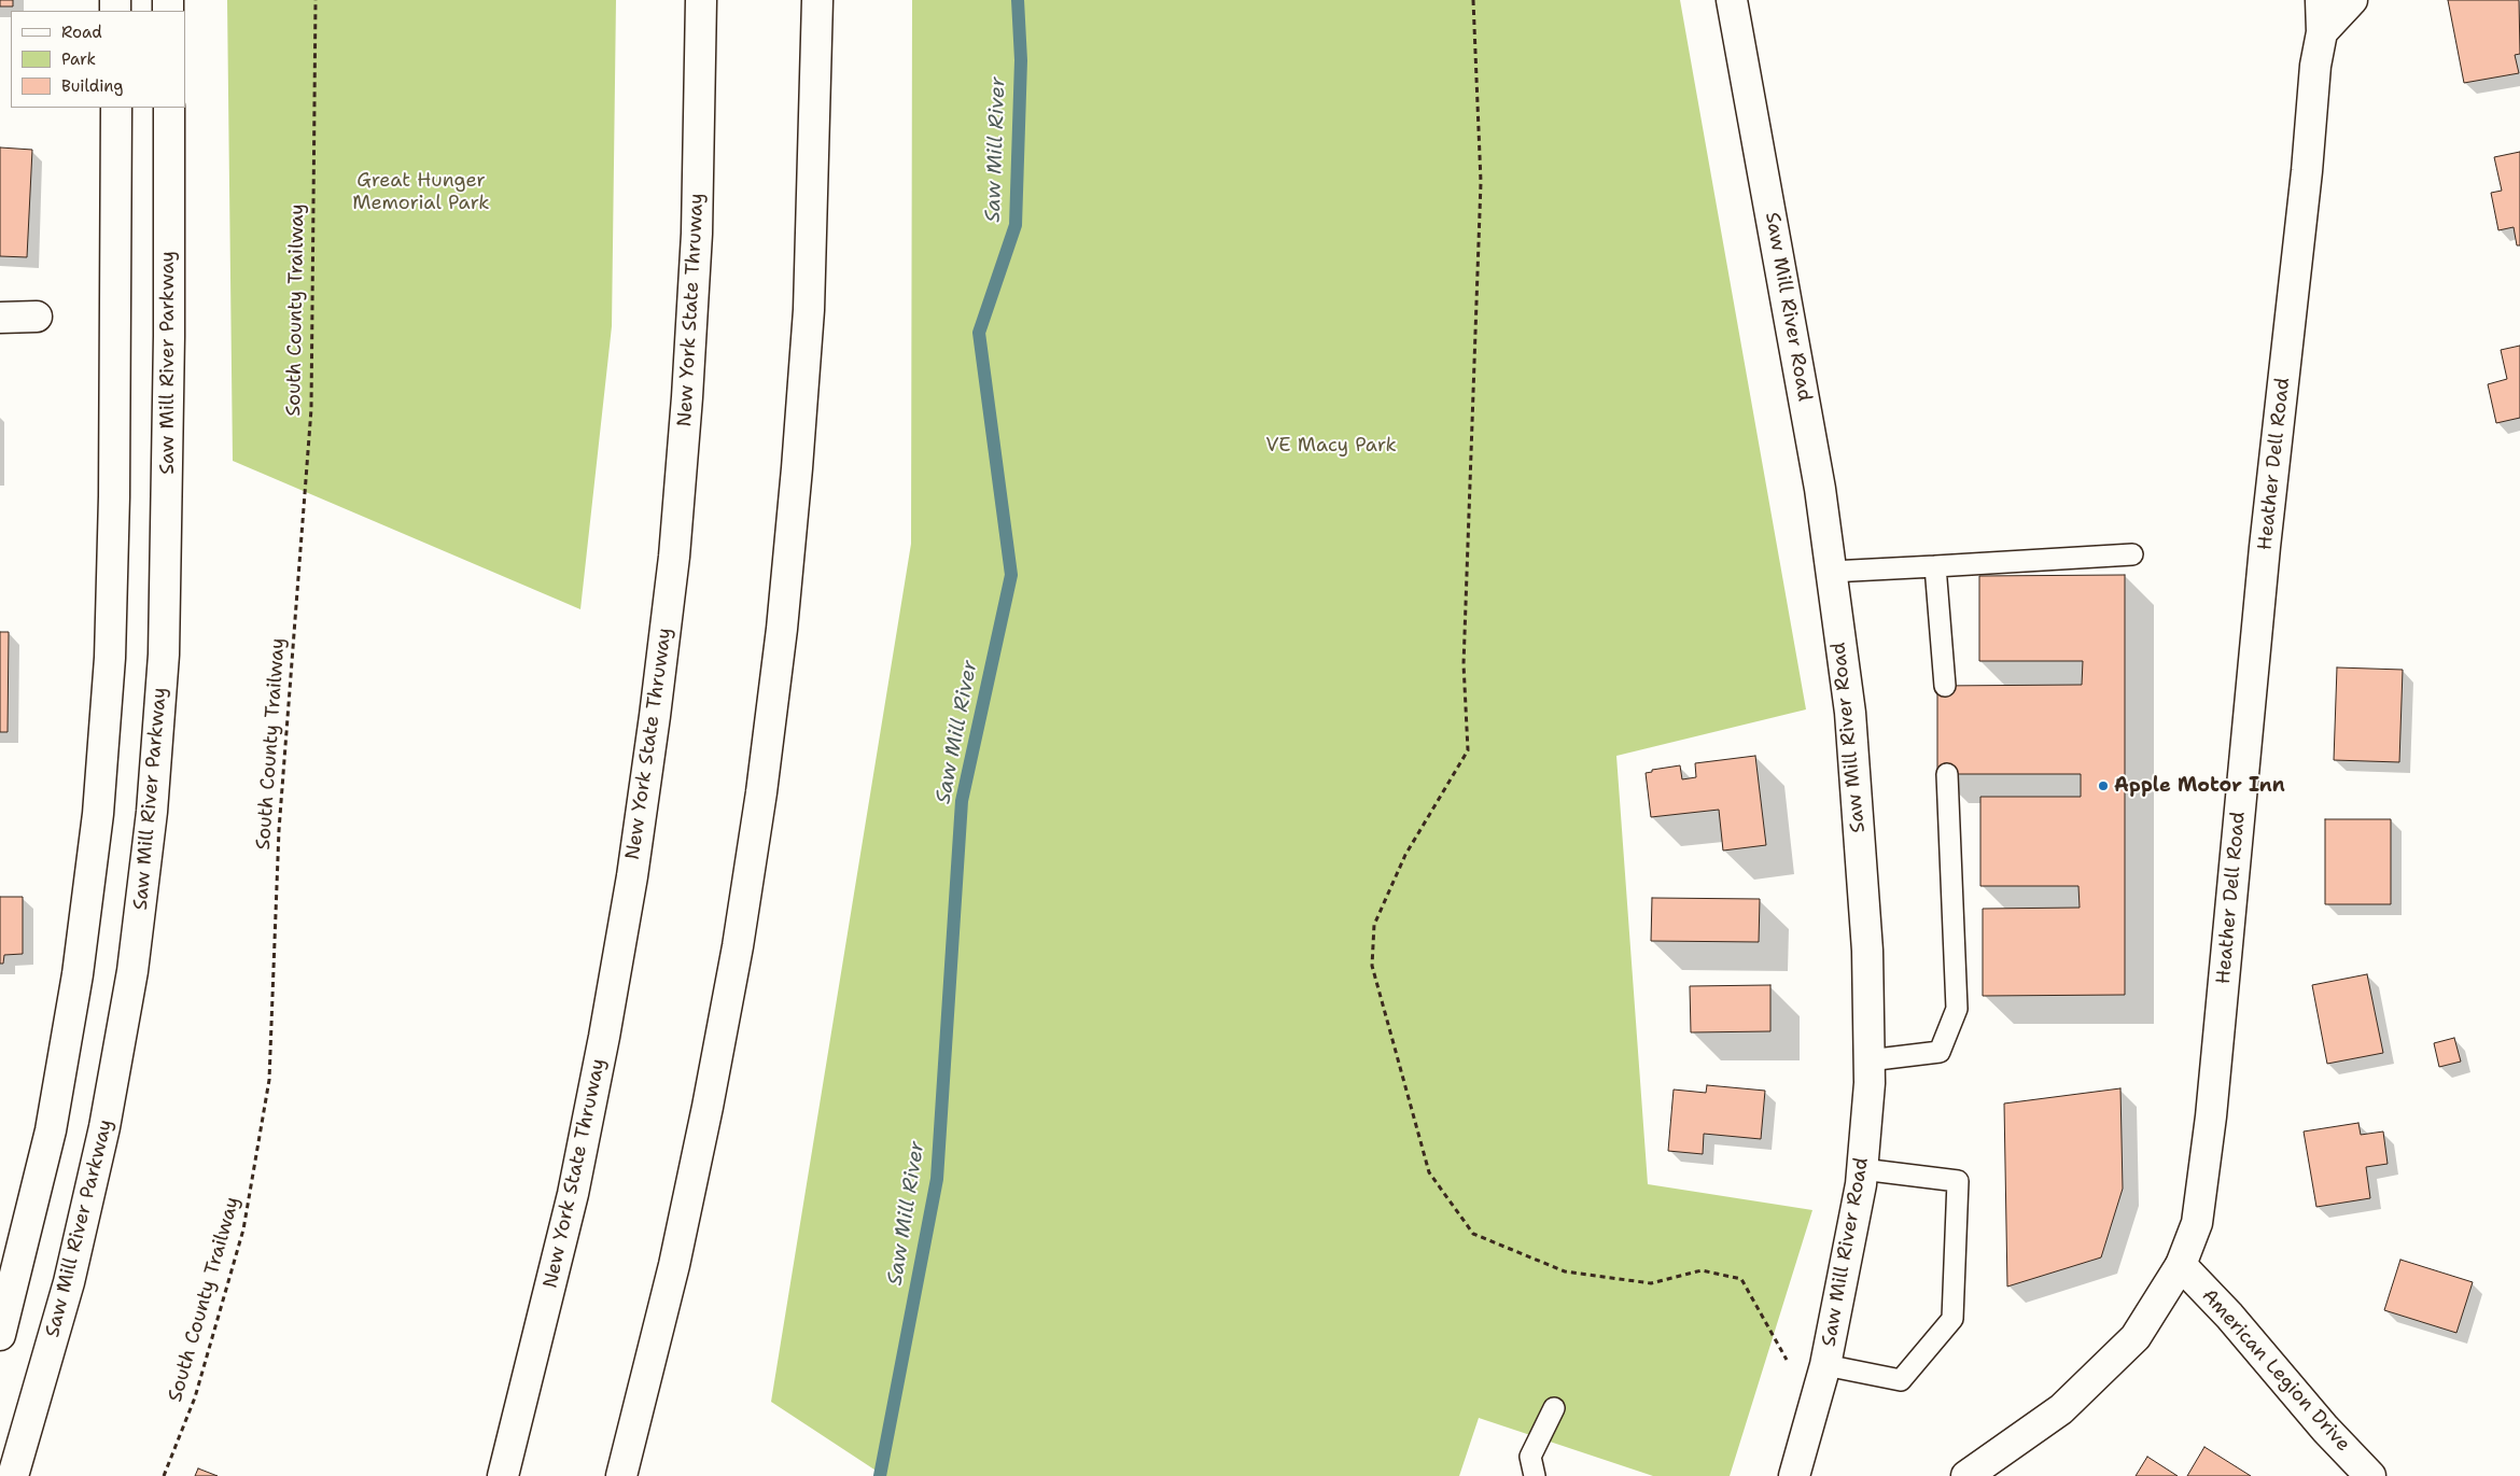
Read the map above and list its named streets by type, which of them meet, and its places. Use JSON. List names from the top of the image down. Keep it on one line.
{"streets":{"main road":["Saw Mill River Road","New York State Thruway","Saw Mill River Parkway","Heather Dell Road","American Legion Drive"],"path":["South County Trailway"]},"crossings":[["Heather Dell Road","American Legion Drive"]],"water":["Saw Mill River"],"parks":["Great Hunger Memorial Park","VE Macy Park"],"places":["Apple Motor Inn"],"legend":["Road","Park","Building"]}
